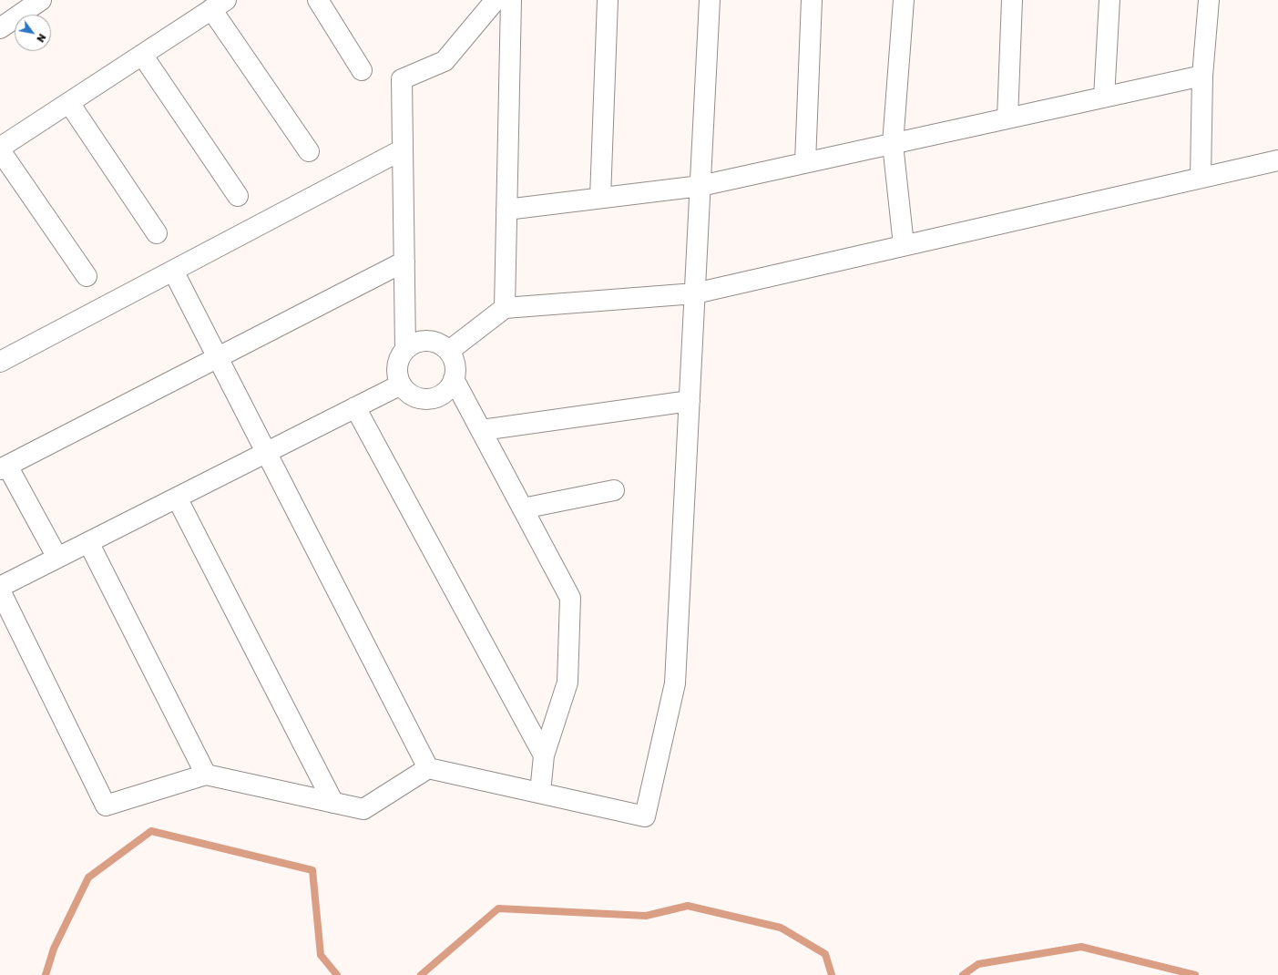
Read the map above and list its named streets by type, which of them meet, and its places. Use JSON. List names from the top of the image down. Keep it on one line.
{"north":"bottom right"}
